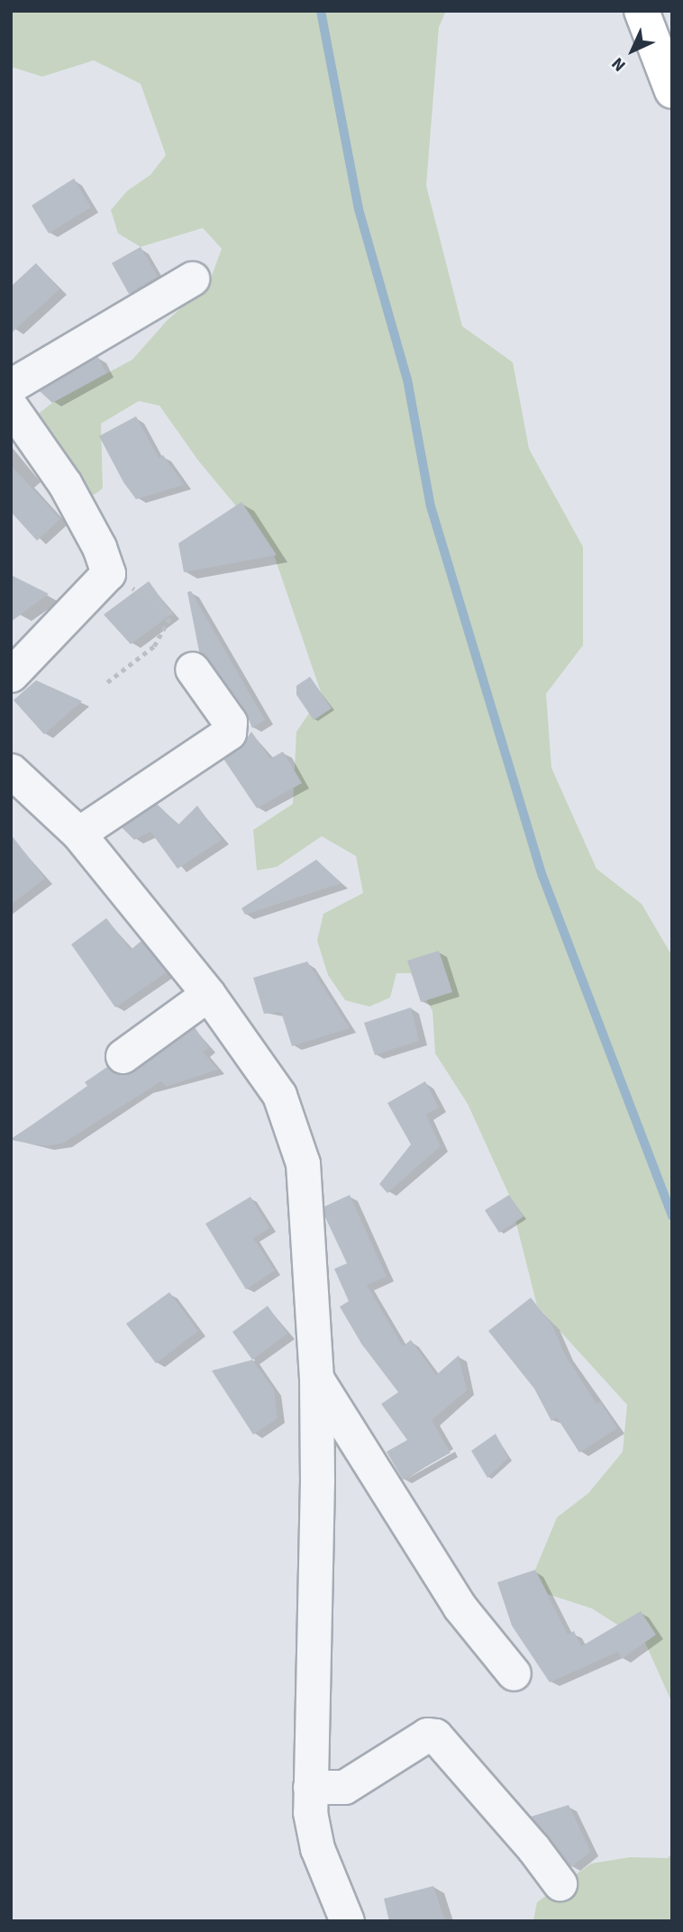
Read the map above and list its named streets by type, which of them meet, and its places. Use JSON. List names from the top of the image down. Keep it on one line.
{"north":"bottom left"}
